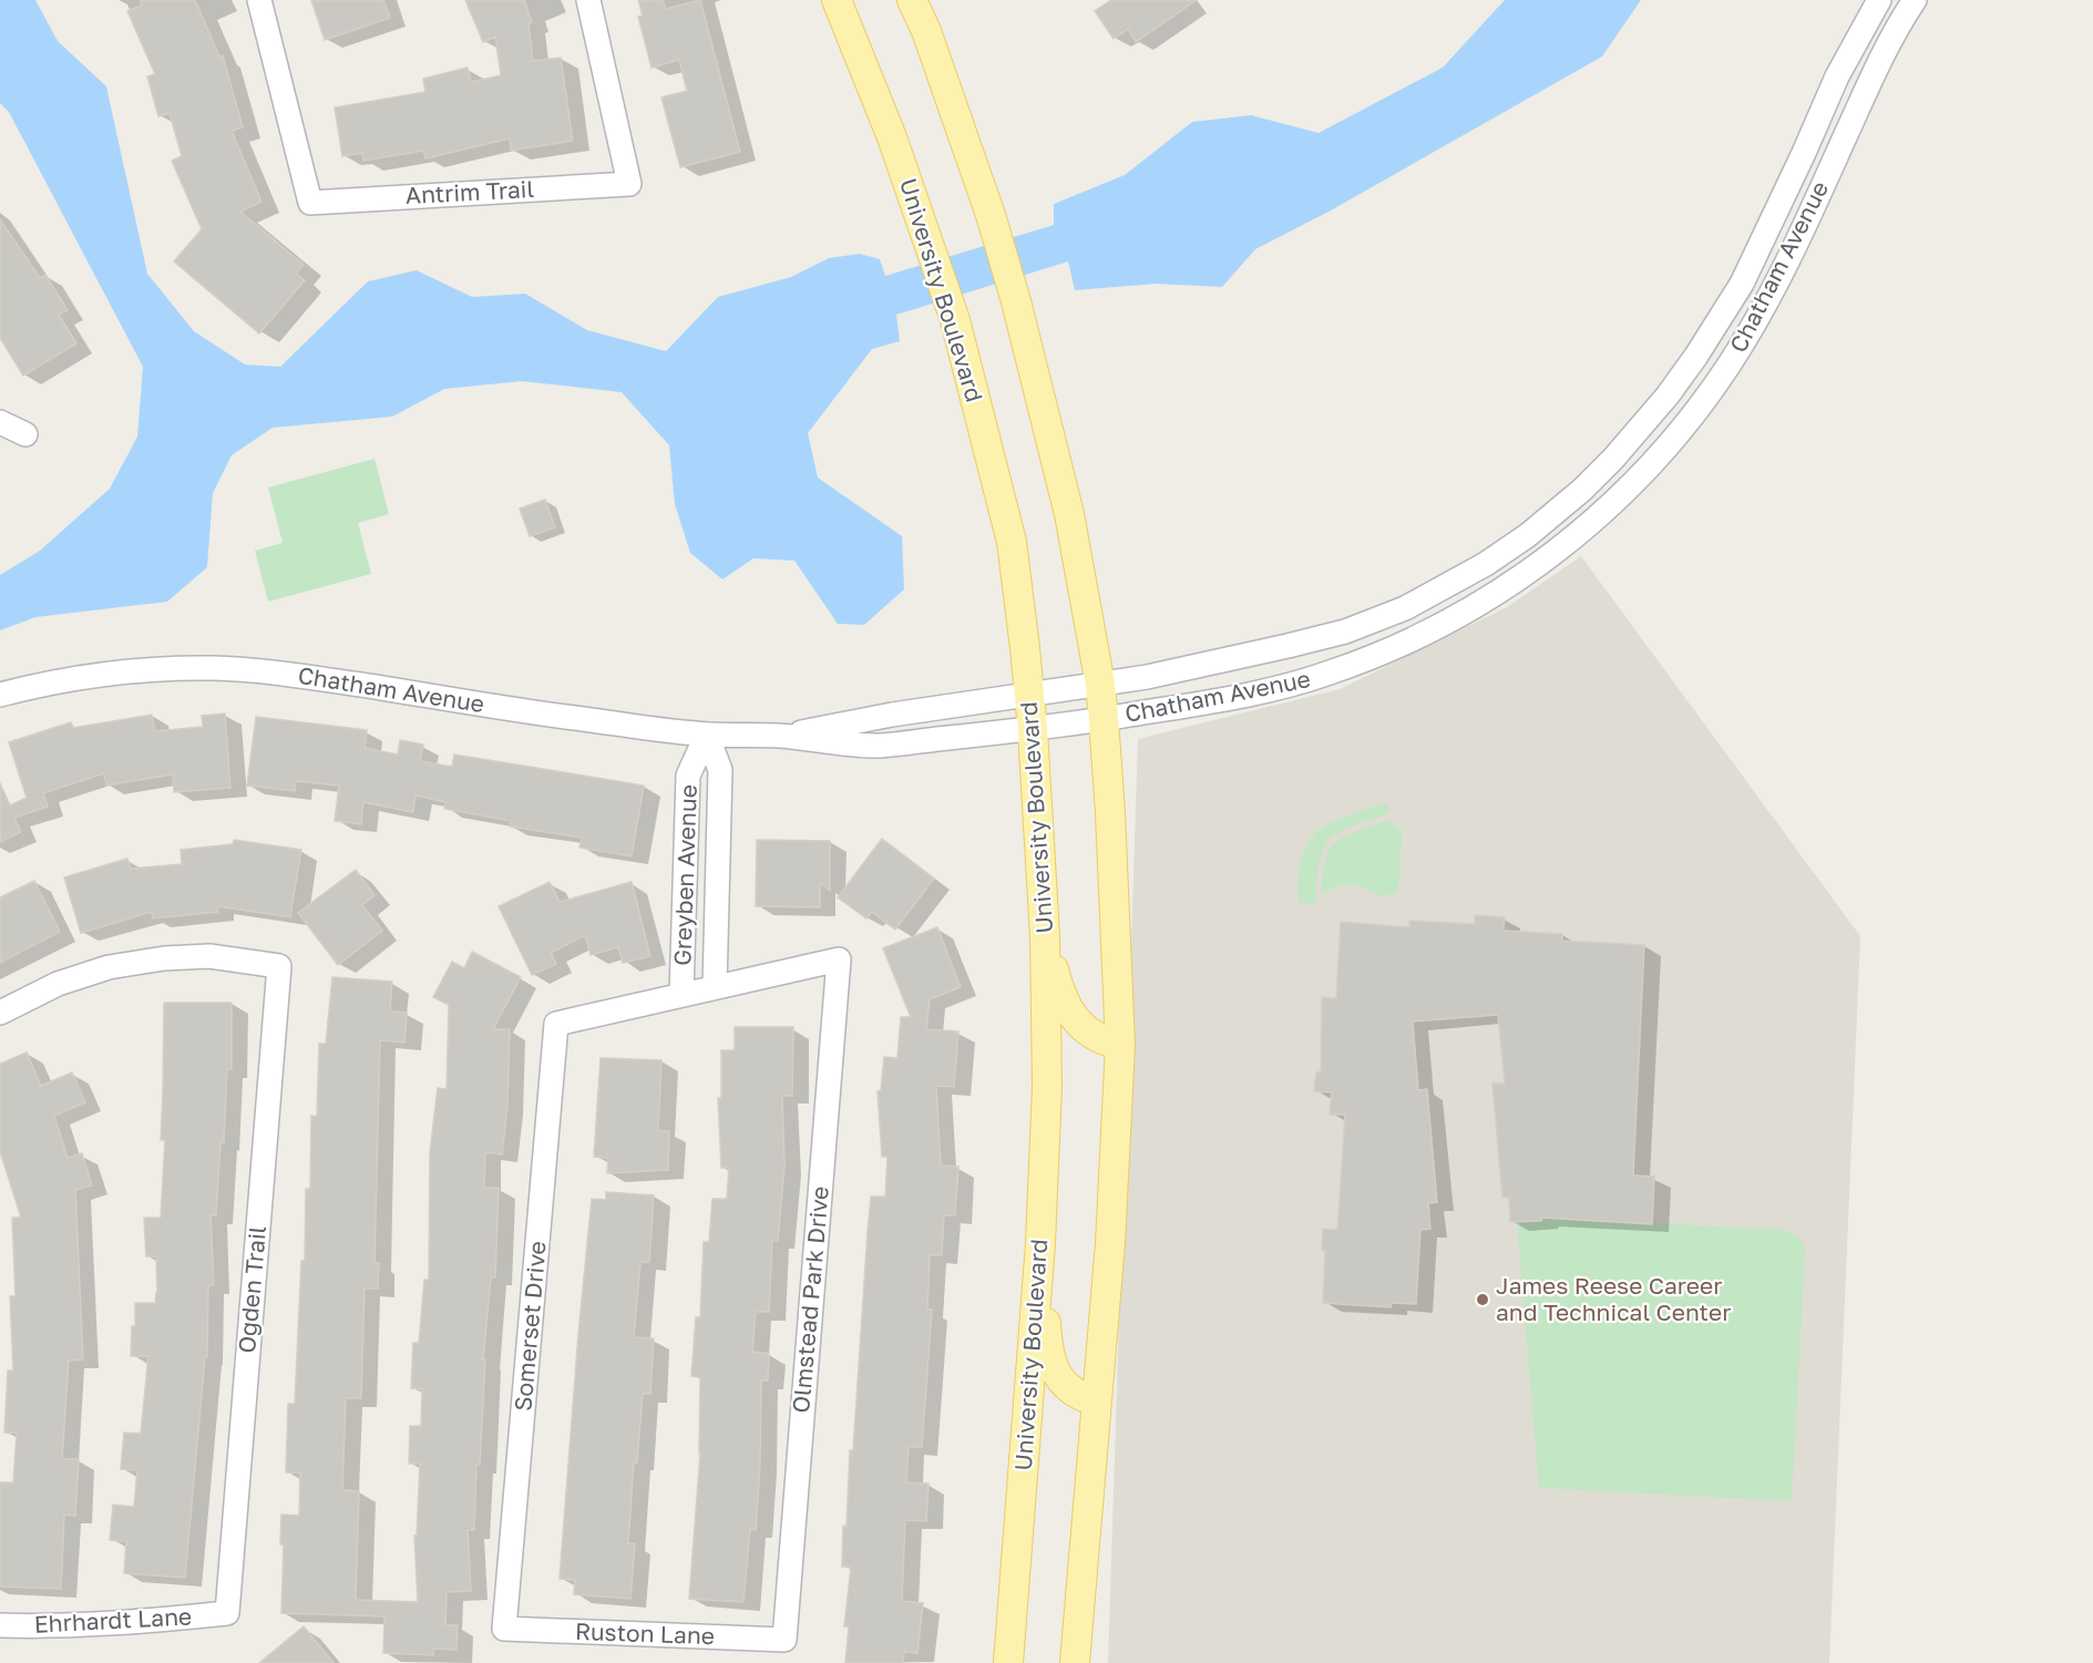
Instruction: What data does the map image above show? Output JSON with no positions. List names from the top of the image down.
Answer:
{
  "streets": {
    "main road": ["University Boulevard"],
    "street": [
      "Antrim Trail",
      "Chatham Avenue",
      "Greyben Avenue",
      "Ogden Trail",
      "Olmstead Park Drive",
      "Somerset Drive",
      "Ehrhardt Lane",
      "Ruston Lane"
    ]
  },
  "crossings": [
    ["Chatham Avenue", "University Boulevard"],
    ["Chatham Avenue", "Greyben Avenue"],
    ["Greyben Avenue", "Olmstead Park Drive"],
    ["Greyben Avenue", "Somerset Drive"],
    ["Ogden Trail", "Ehrhardt Lane"],
    ["Olmstead Park Drive", "Ruston Lane"],
    ["Somerset Drive", "Ruston Lane"]
  ],
  "places": ["James Reese Career and Technical Center"]
}
